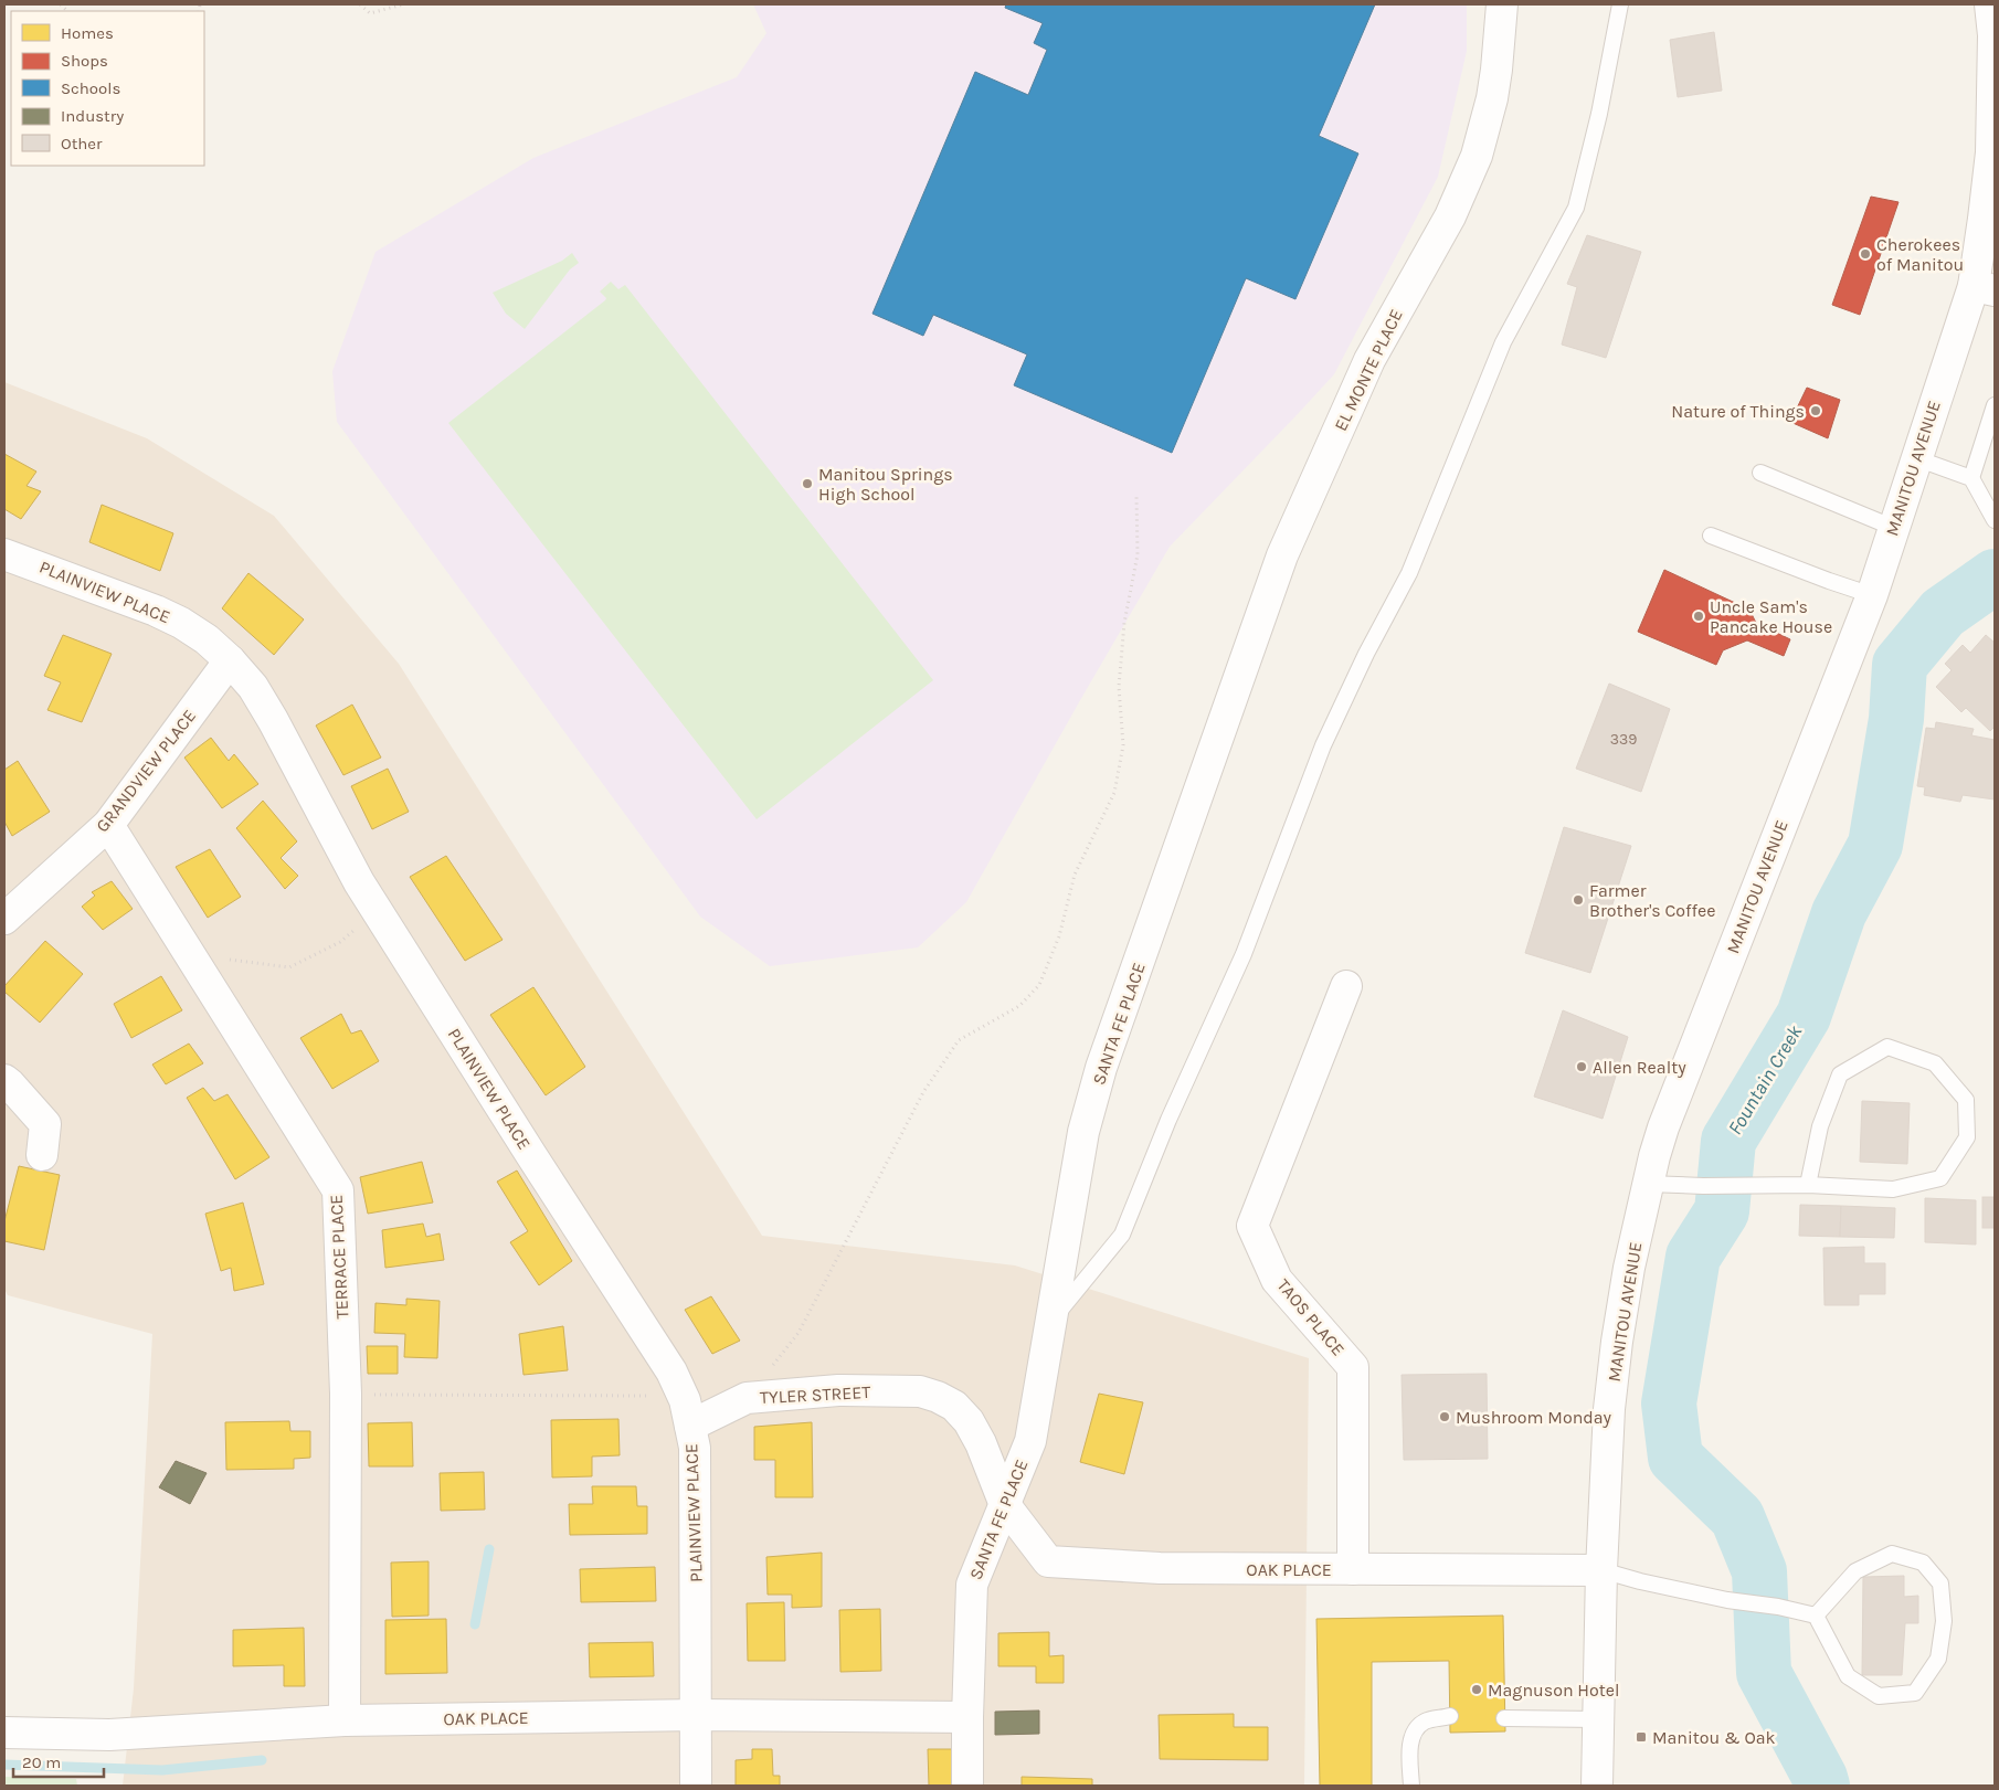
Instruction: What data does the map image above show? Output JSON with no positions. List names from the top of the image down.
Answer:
{
  "streets": {
    "street": [
      "EL MONTE PLACE",
      "MANITOU AVENUE",
      "PLAINVIEW PLACE",
      "GRANDVIEW PLACE",
      "SANTA FE PLACE",
      "TERRACE PLACE",
      "TAOS PLACE",
      "TYLER STREET",
      "OAK PLACE"
    ]
  },
  "crossings": [
    ["EL MONTE PLACE", "SANTA FE PLACE"],
    ["MANITOU AVENUE", "OAK PLACE"],
    ["PLAINVIEW PLACE", "GRANDVIEW PLACE"],
    ["PLAINVIEW PLACE", "TYLER STREET"],
    ["PLAINVIEW PLACE", "OAK PLACE"],
    ["GRANDVIEW PLACE", "TERRACE PLACE"],
    ["SANTA FE PLACE", "TYLER STREET"],
    ["SANTA FE PLACE", "OAK PLACE"],
    ["TERRACE PLACE", "OAK PLACE"],
    ["TAOS PLACE", "OAK PLACE"],
    ["TYLER STREET", "OAK PLACE"]
  ],
  "water": ["Fountain Creek"],
  "places": {
    "other": [
      "Cherokees of Manitou",
      "Nature of Things",
      "Manitou Springs High School",
      "Uncle Sam's Pancake House",
      "Farmer Brother's Coffee",
      "Allen Realty",
      "Mushroom Monday",
      "Magnuson Hotel"
    ],
    "transit": ["Manitou & Oak"]
  },
  "house_numbers": ["339"],
  "legend": [
    "Homes",
    "Shops",
    "Schools",
    "Industry",
    "Other"
  ],
  "scale_bar": "20 m"
}
